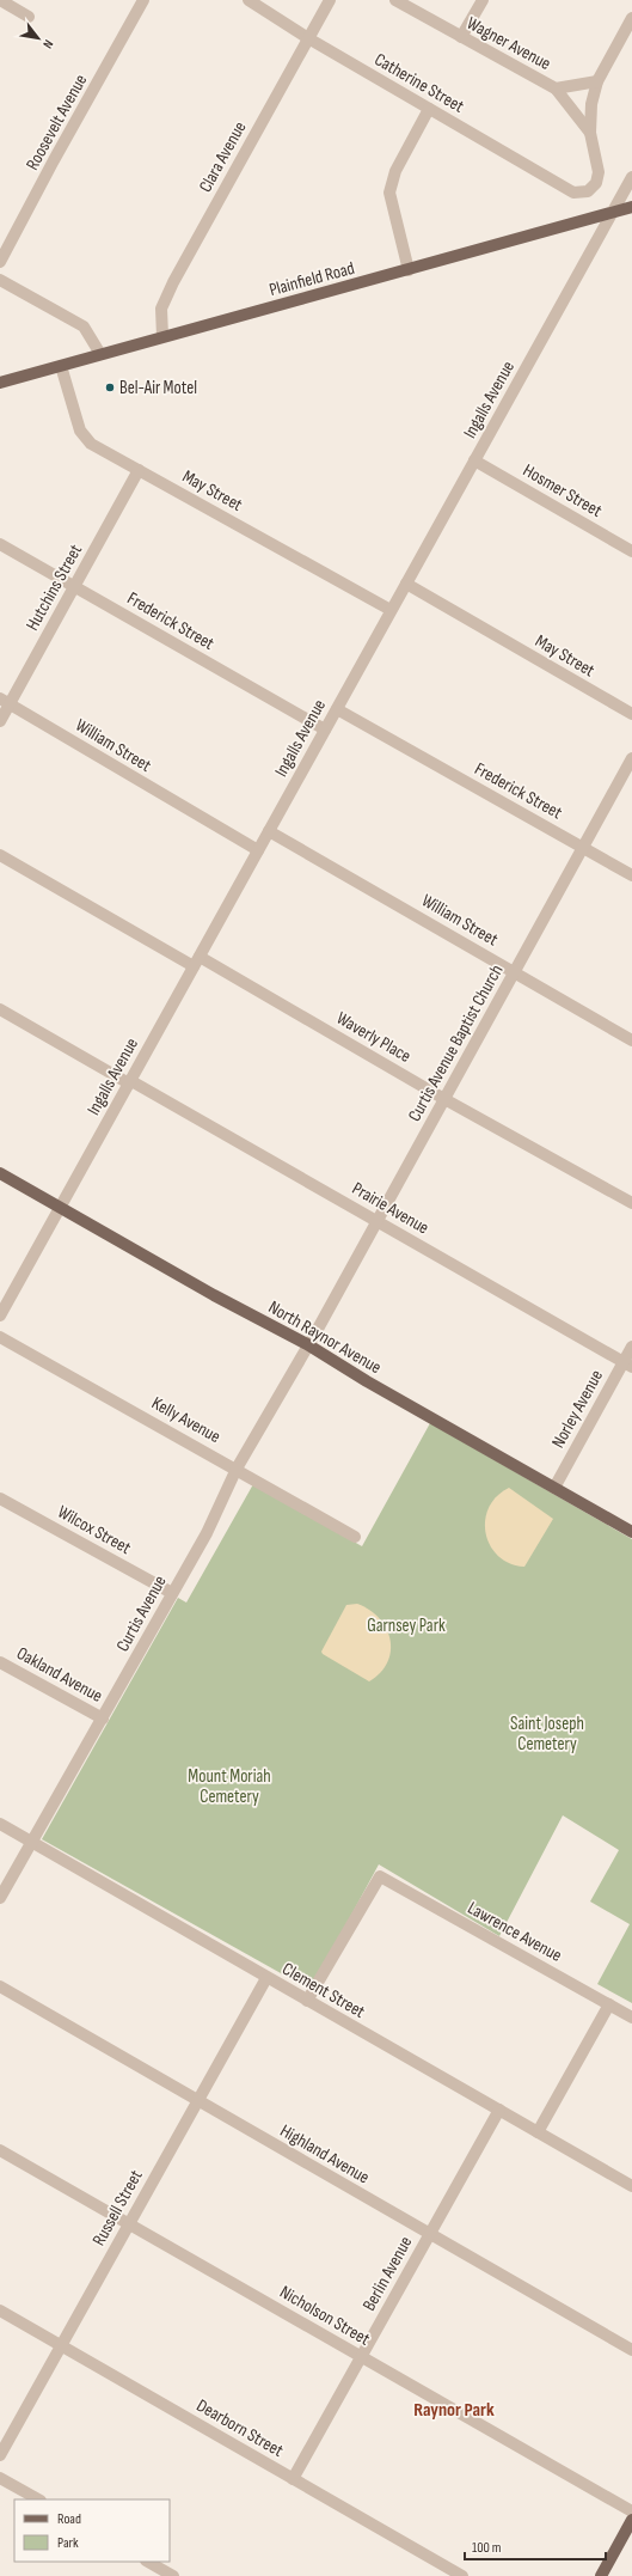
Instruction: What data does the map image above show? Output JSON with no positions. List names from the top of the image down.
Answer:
{
  "streets": {
    "main road": ["Plainfield Road", "North Raynor Avenue"],
    "street": [
      "Wagner Avenue",
      "Catherine Street",
      "Roosevelt Avenue",
      "Clara Avenue",
      "Ingalls Avenue",
      "May Street",
      "Hosmer Street",
      "Hutchins Street",
      "Frederick Street",
      "William Street",
      "Waverly Place",
      "Curtis Avenue Baptist Church",
      "Prairie Avenue",
      "Norley Avenue",
      "Kelly Avenue",
      "Wilcox Street",
      "Curtis Avenue",
      "Oakland Avenue",
      "Lawrence Avenue",
      "Clement Street",
      "Highland Avenue",
      "Russell Street",
      "Berlin Avenue",
      "Nicholson Street",
      "Dearborn Street"
    ]
  },
  "crossings": [
    ["Wagner Avenue", "Catherine Street"],
    ["Catherine Street", "Clara Avenue"],
    ["Clara Avenue", "Plainfield Road"],
    ["Plainfield Road", "Ingalls Avenue"],
    ["Plainfield Road", "May Street"],
    ["Ingalls Avenue", "May Street"],
    ["Ingalls Avenue", "Hosmer Street"],
    ["Ingalls Avenue", "Frederick Street"],
    ["Ingalls Avenue", "William Street"],
    ["Ingalls Avenue", "Waverly Place"],
    ["Ingalls Avenue", "Prairie Avenue"],
    ["Ingalls Avenue", "North Raynor Avenue"],
    ["May Street", "Hutchins Street"],
    ["Hutchins Street", "Frederick Street"],
    ["Hutchins Street", "William Street"],
    ["Frederick Street", "Curtis Avenue Baptist Church"],
    ["William Street", "Curtis Avenue Baptist Church"],
    ["Waverly Place", "Curtis Avenue Baptist Church"],
    ["Curtis Avenue Baptist Church", "Prairie Avenue"],
    ["Curtis Avenue Baptist Church", "North Raynor Avenue"],
    ["Curtis Avenue Baptist Church", "Curtis Avenue"],
    ["Prairie Avenue", "Norley Avenue"],
    ["North Raynor Avenue", "Norley Avenue"],
    ["North Raynor Avenue", "Curtis Avenue"],
    ["Kelly Avenue", "Curtis Avenue"],
    ["Wilcox Street", "Curtis Avenue"],
    ["Curtis Avenue", "Oakland Avenue"],
    ["Curtis Avenue", "Clement Street"],
    ["Lawrence Avenue", "Clement Street"],
    ["Clement Street", "Russell Street"],
    ["Clement Street", "Berlin Avenue"],
    ["Highland Avenue", "Russell Street"],
    ["Highland Avenue", "Berlin Avenue"],
    ["Russell Street", "Nicholson Street"],
    ["Russell Street", "Dearborn Street"],
    ["Berlin Avenue", "Nicholson Street"],
    ["Berlin Avenue", "Dearborn Street"]
  ],
  "districts": ["Raynor Park"],
  "parks": ["Garnsey Park", "Saint Joseph Cemetery", "Mount Moriah Cemetery"],
  "places": ["Bel-Air Motel"],
  "legend": ["Road", "Park"],
  "scale_bar": "100 m",
  "north": "bottom right"
}
